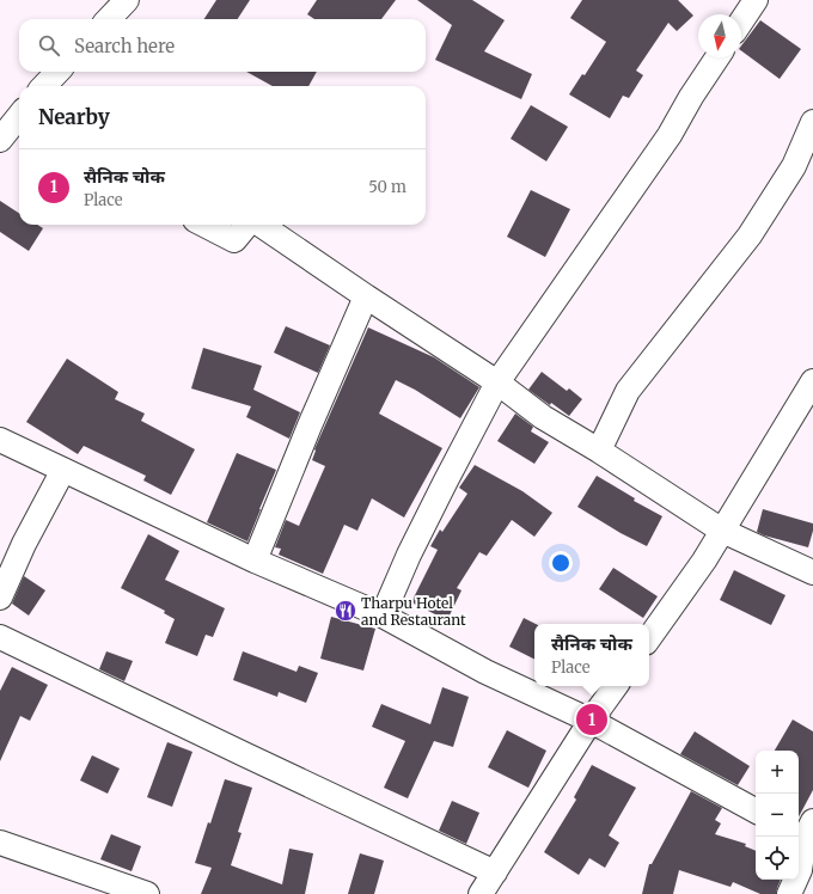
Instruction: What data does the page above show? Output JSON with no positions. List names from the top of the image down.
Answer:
{
  "places": {
    "restaurant": ["Tharpu Hotel and Restaurant"]
  },
  "north": "bottom",
  "page": {
    "search": "Search here",
    "heading": "Nearby",
    "list": [
      {
        "mark": "1",
        "name": "सैनिक चोक",
        "note": "Place",
        "value": "50 m"
      }
    ],
    "popup": ["सैनिक चोक", "Place"],
    "pins": "1",
    "map_buttons": ["+", "−"]
  }
}
